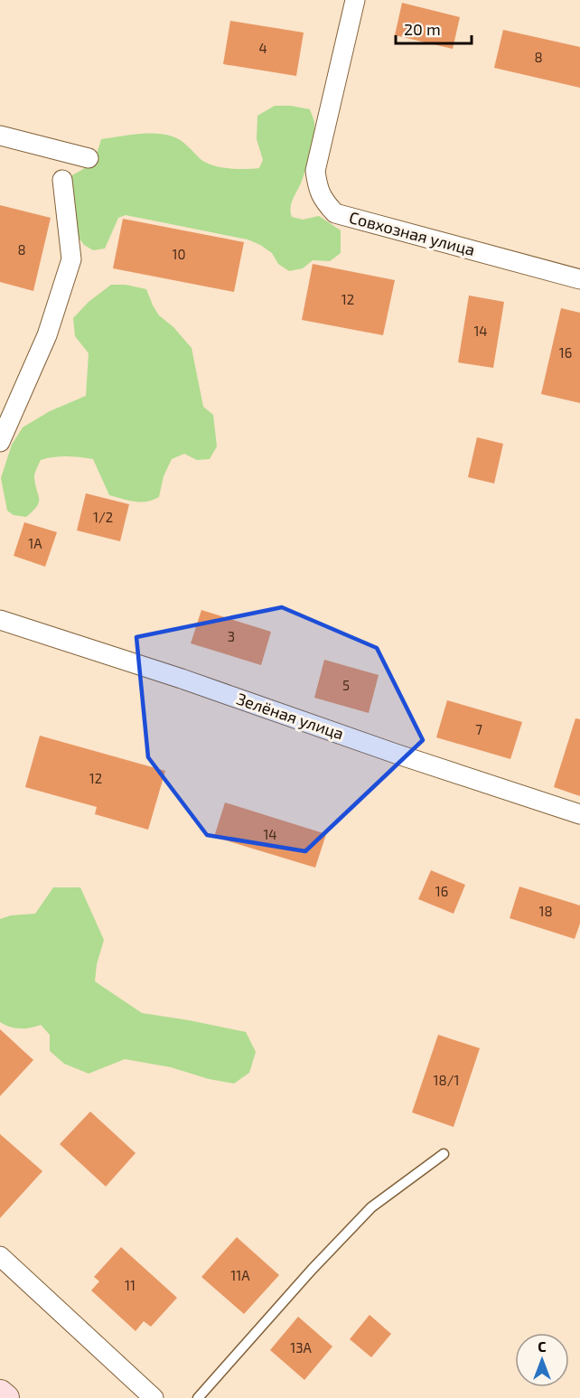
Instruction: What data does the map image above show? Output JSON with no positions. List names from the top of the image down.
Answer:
{
  "streets": {
    "street": ["Совхозная улица", "Зелёная улица"]
  },
  "house_numbers": [
    "4",
    "8",
    "8",
    "10",
    "12",
    "14",
    "16",
    "1/2",
    "1А",
    "3",
    "5",
    "7",
    "12",
    "14",
    "16",
    "18",
    "18/1",
    "11А",
    "11",
    "13А"
  ],
  "scale_bar": "20 m",
  "north": "top"
}
